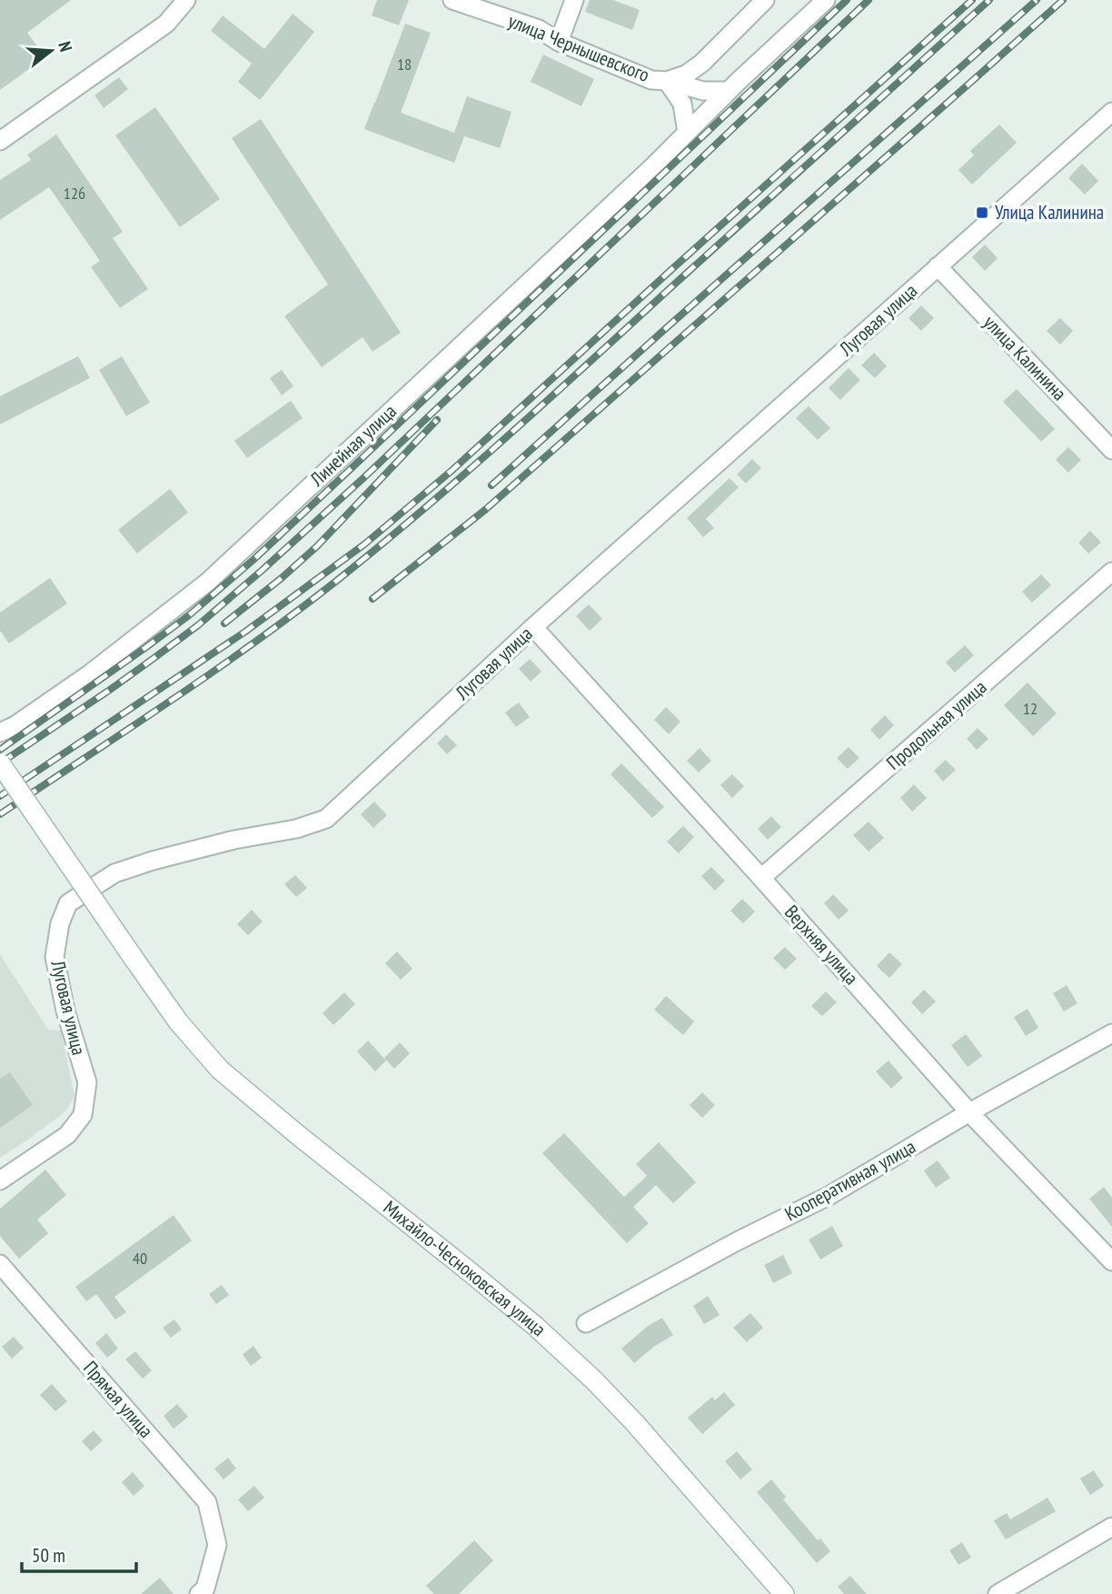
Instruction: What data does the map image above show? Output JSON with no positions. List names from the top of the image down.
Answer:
{
  "streets": {
    "street": [
      "улица Чернышевского",
      "Луговая улица",
      "улица Калинина",
      "Линейная улица",
      "Продольная улица",
      "Верхняя улица",
      "Кооперативная улица",
      "Михайло-Чесноковская улица",
      "Прямая улица"
    ]
  },
  "crossings": [
    ["Луговая улица", "улица Калинина"],
    ["Луговая улица", "Верхняя улица"],
    ["Продольная улица", "Верхняя улица"],
    ["Верхняя улица", "Кооперативная улица"]
  ],
  "places": {
    "transit": ["Улица Калинина"]
  },
  "house_numbers": [
    "18",
    "126",
    "12",
    "40"
  ],
  "scale_bar": "50 m",
  "north": "right"
}
